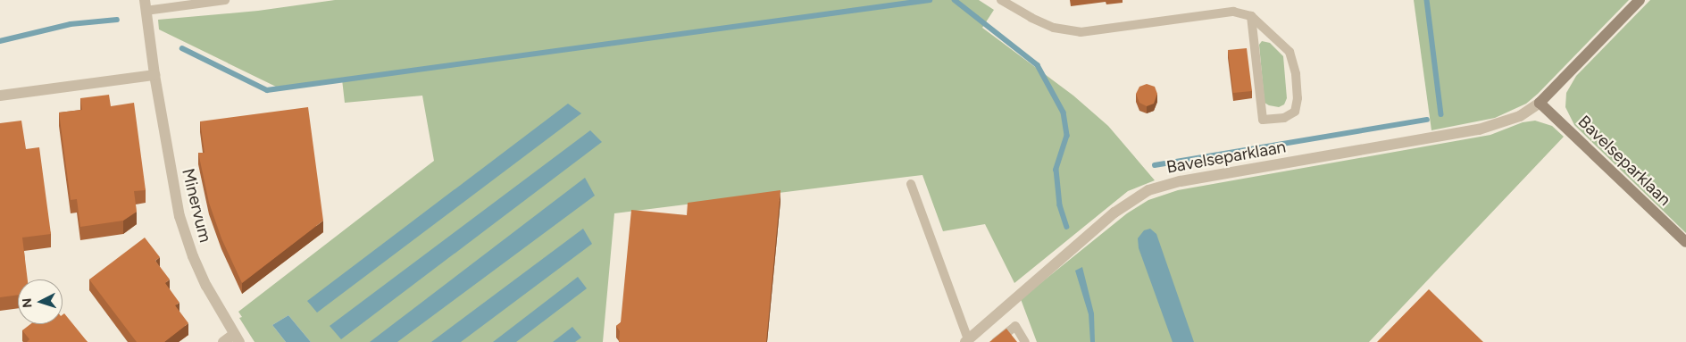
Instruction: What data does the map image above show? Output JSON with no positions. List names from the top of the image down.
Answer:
{
  "streets": {
    "street": ["Bavelseparklaan", "Minervum"]
  },
  "north": "left"
}
